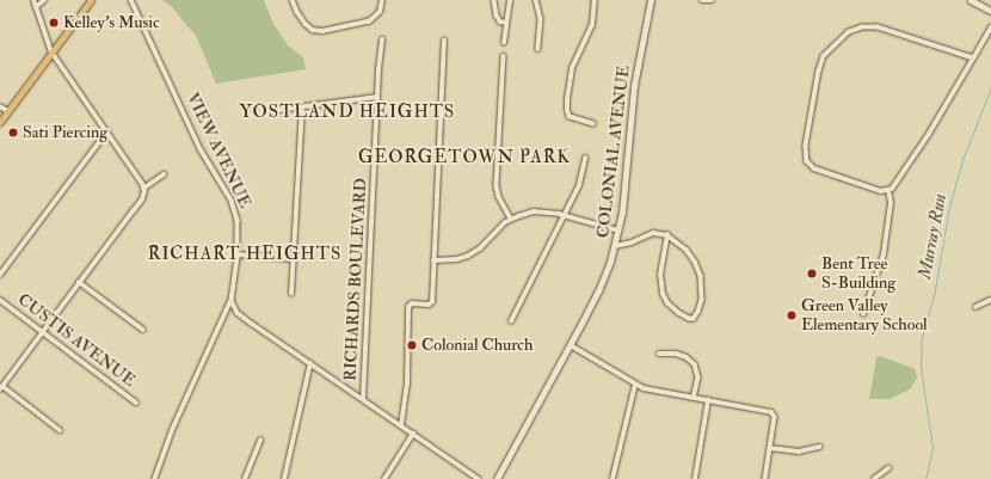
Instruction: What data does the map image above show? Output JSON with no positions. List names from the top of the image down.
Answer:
{
  "streets": {
    "main road": ["COLONIAL AVENUE"],
    "street": ["VIEW AVENUE", "RICHARDS BOULEVARD", "CUSTIS AVENUE"]
  },
  "districts": ["YOSTLAND HEIGHTS", "GEORGETOWN PARK", "RICHART HEIGHTS"],
  "water": ["Murray Run"],
  "places": [
    "Kelley's Music",
    "Sati Piercing",
    "Bent Tree S-Building",
    "Green Valley Elementary School",
    "Colonial Church"
  ]
}
